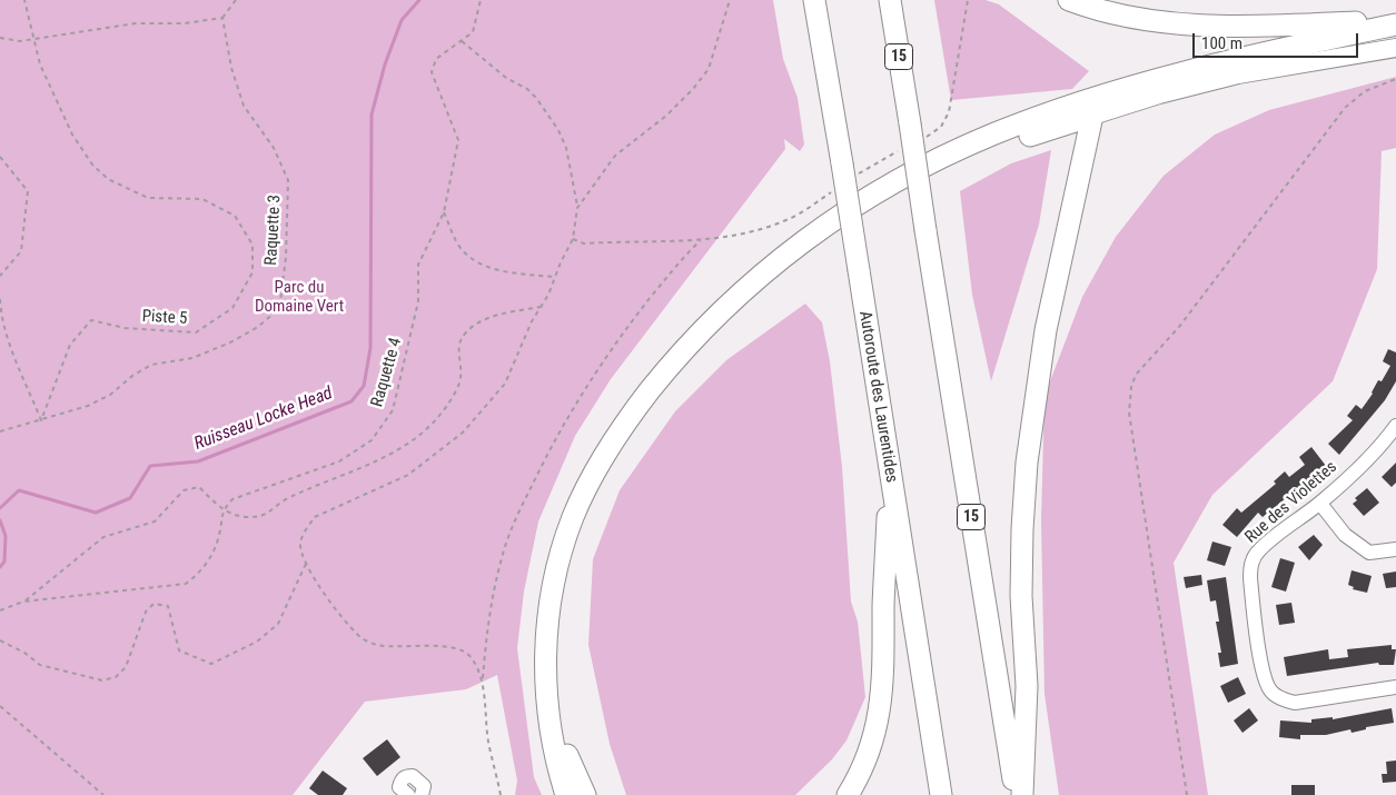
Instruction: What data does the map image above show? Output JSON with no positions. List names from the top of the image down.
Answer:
{
  "streets": {
    "highway": ["15", "Autoroute des Laurentides"],
    "street": ["Rue des Violettes"],
    "path": ["Raquette 3", "Piste 5", "Raquette 4"]
  },
  "crossings": [
    ["Raquette 3", "Piste 5"]
  ],
  "water": ["Ruisseau Locke Head"],
  "parks": ["Parc du Domaine Vert"],
  "scale_bar": "100 m"
}
